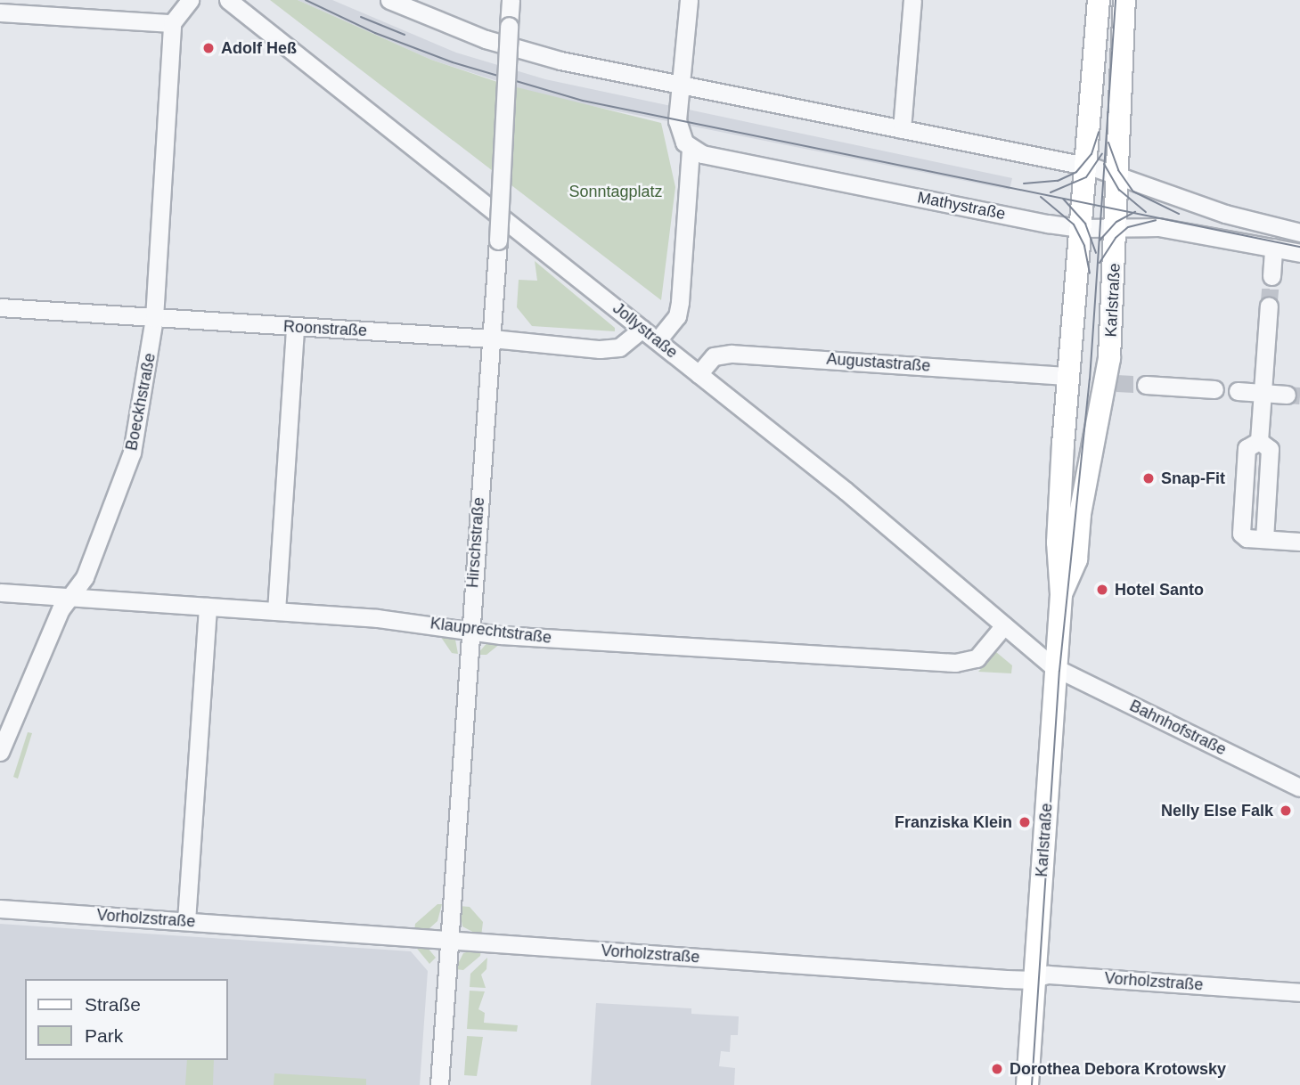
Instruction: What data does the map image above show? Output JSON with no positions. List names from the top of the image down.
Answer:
{
  "streets": {
    "main road": ["Karlstraße"],
    "street": [
      "Mathystraße",
      "Roonstraße",
      "Jollystraße",
      "Augustastraße",
      "Boeckhstraße",
      "Hirschstraße",
      "Klauprechtstraße",
      "Bahnhofstraße",
      "Vorholzstraße"
    ]
  },
  "crossings": [
    ["Mathystraße", "Karlstraße"],
    ["Karlstraße", "Jollystraße"],
    ["Karlstraße", "Augustastraße"],
    ["Karlstraße", "Bahnhofstraße"],
    ["Karlstraße", "Vorholzstraße"],
    ["Roonstraße", "Jollystraße"],
    ["Roonstraße", "Boeckhstraße"],
    ["Roonstraße", "Hirschstraße"],
    ["Jollystraße", "Augustastraße"],
    ["Jollystraße", "Klauprechtstraße"],
    ["Jollystraße", "Bahnhofstraße"],
    ["Boeckhstraße", "Klauprechtstraße"],
    ["Hirschstraße", "Klauprechtstraße"],
    ["Hirschstraße", "Vorholzstraße"]
  ],
  "parks": ["Sonntagplatz"],
  "places": [
    "Adolf Heß",
    "Snap-Fit",
    "Hotel Santo",
    "Nelly Else Falk",
    "Franziska Klein",
    "Dorothea Debora Krotowsky"
  ],
  "legend": ["Straße", "Park"]
}
